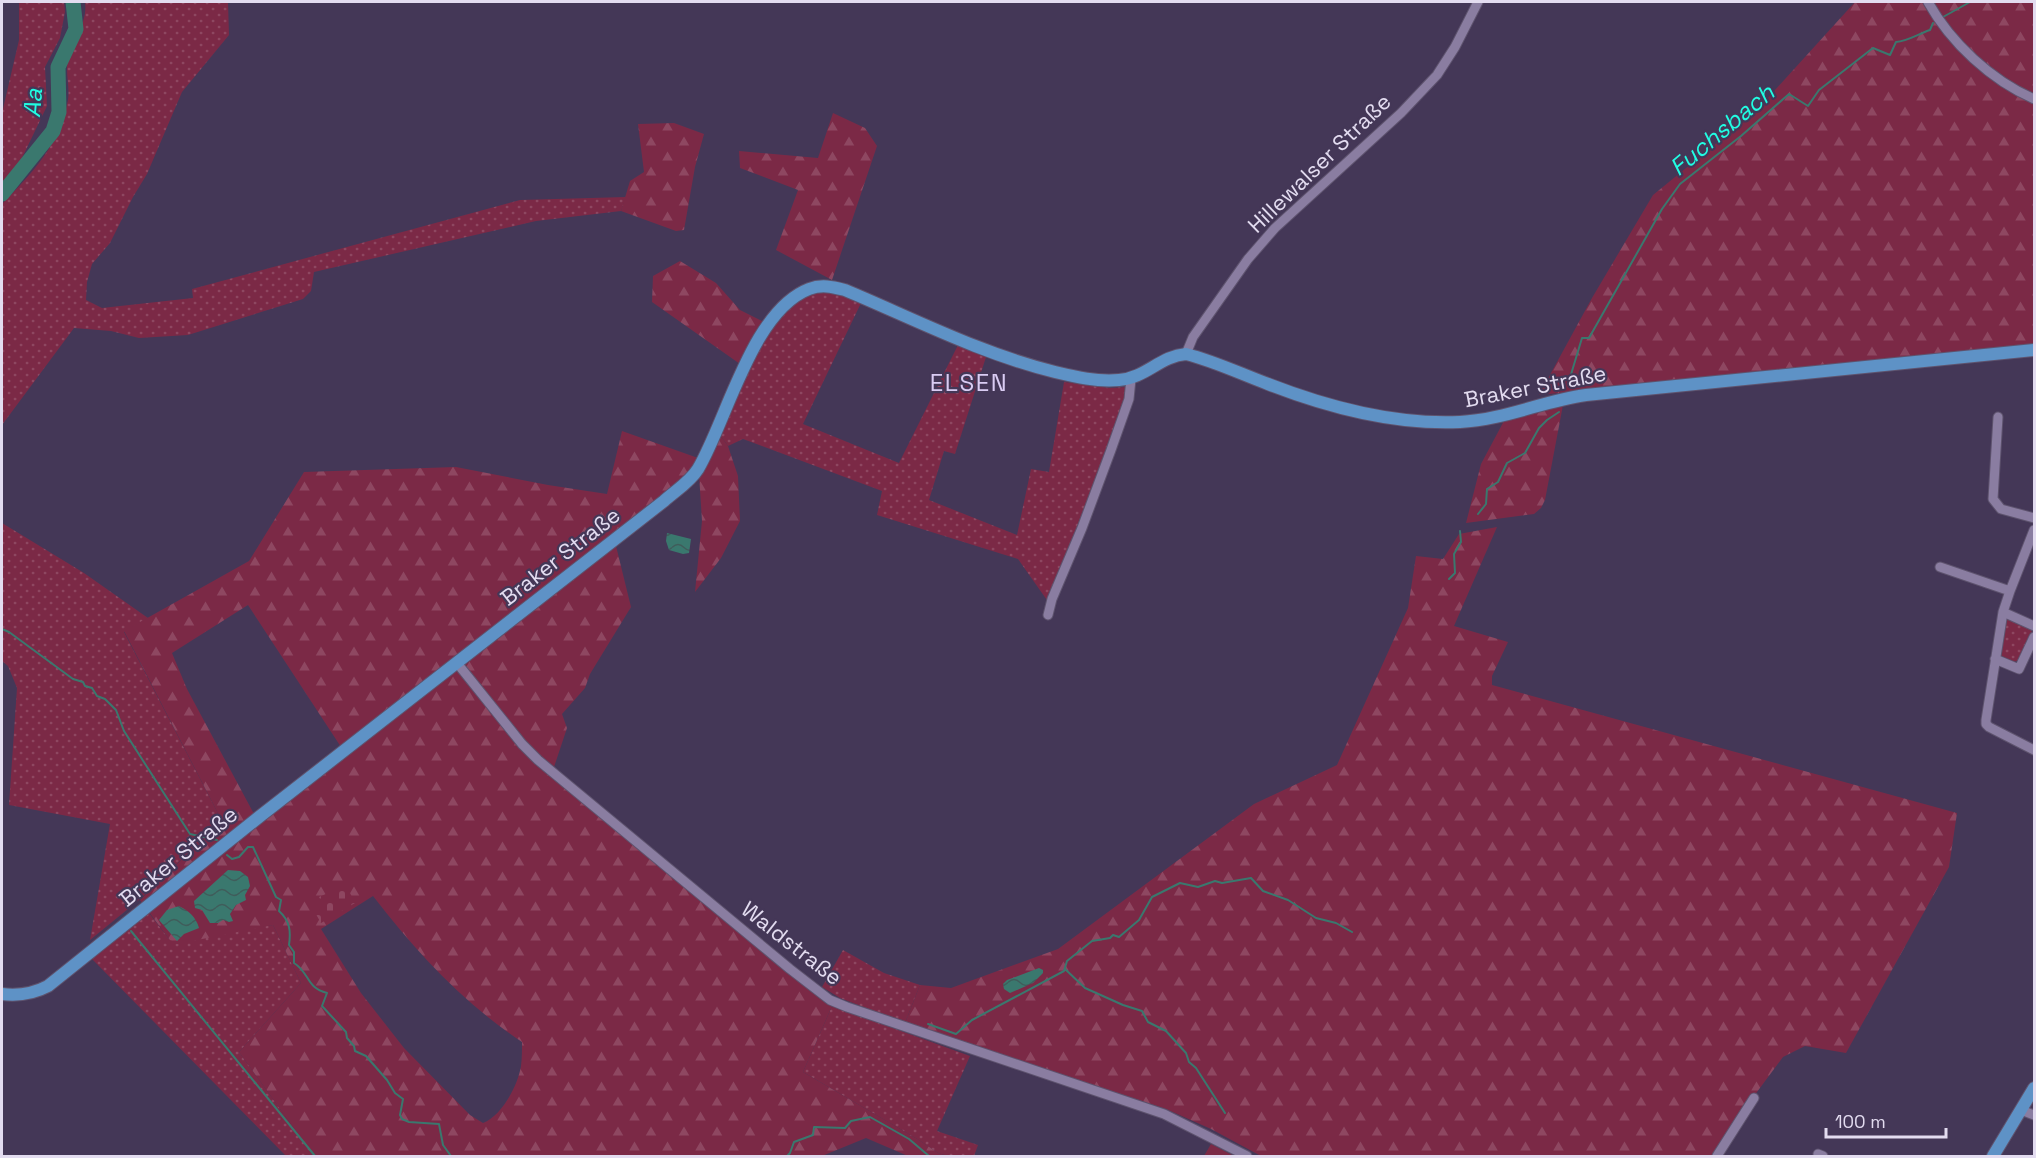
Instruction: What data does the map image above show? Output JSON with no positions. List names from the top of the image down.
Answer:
{
  "streets": {
    "main road": ["Braker Straße"],
    "street": ["Hillewalser Straße", "Waldstraße"]
  },
  "crossings": [
    ["Hillewalser Straße", "Braker Straße"],
    ["Braker Straße", "Waldstraße"]
  ],
  "districts": ["ELSEN"],
  "water": ["Aa", "Fuchsbach"],
  "scale_bar": "100 m"
}
